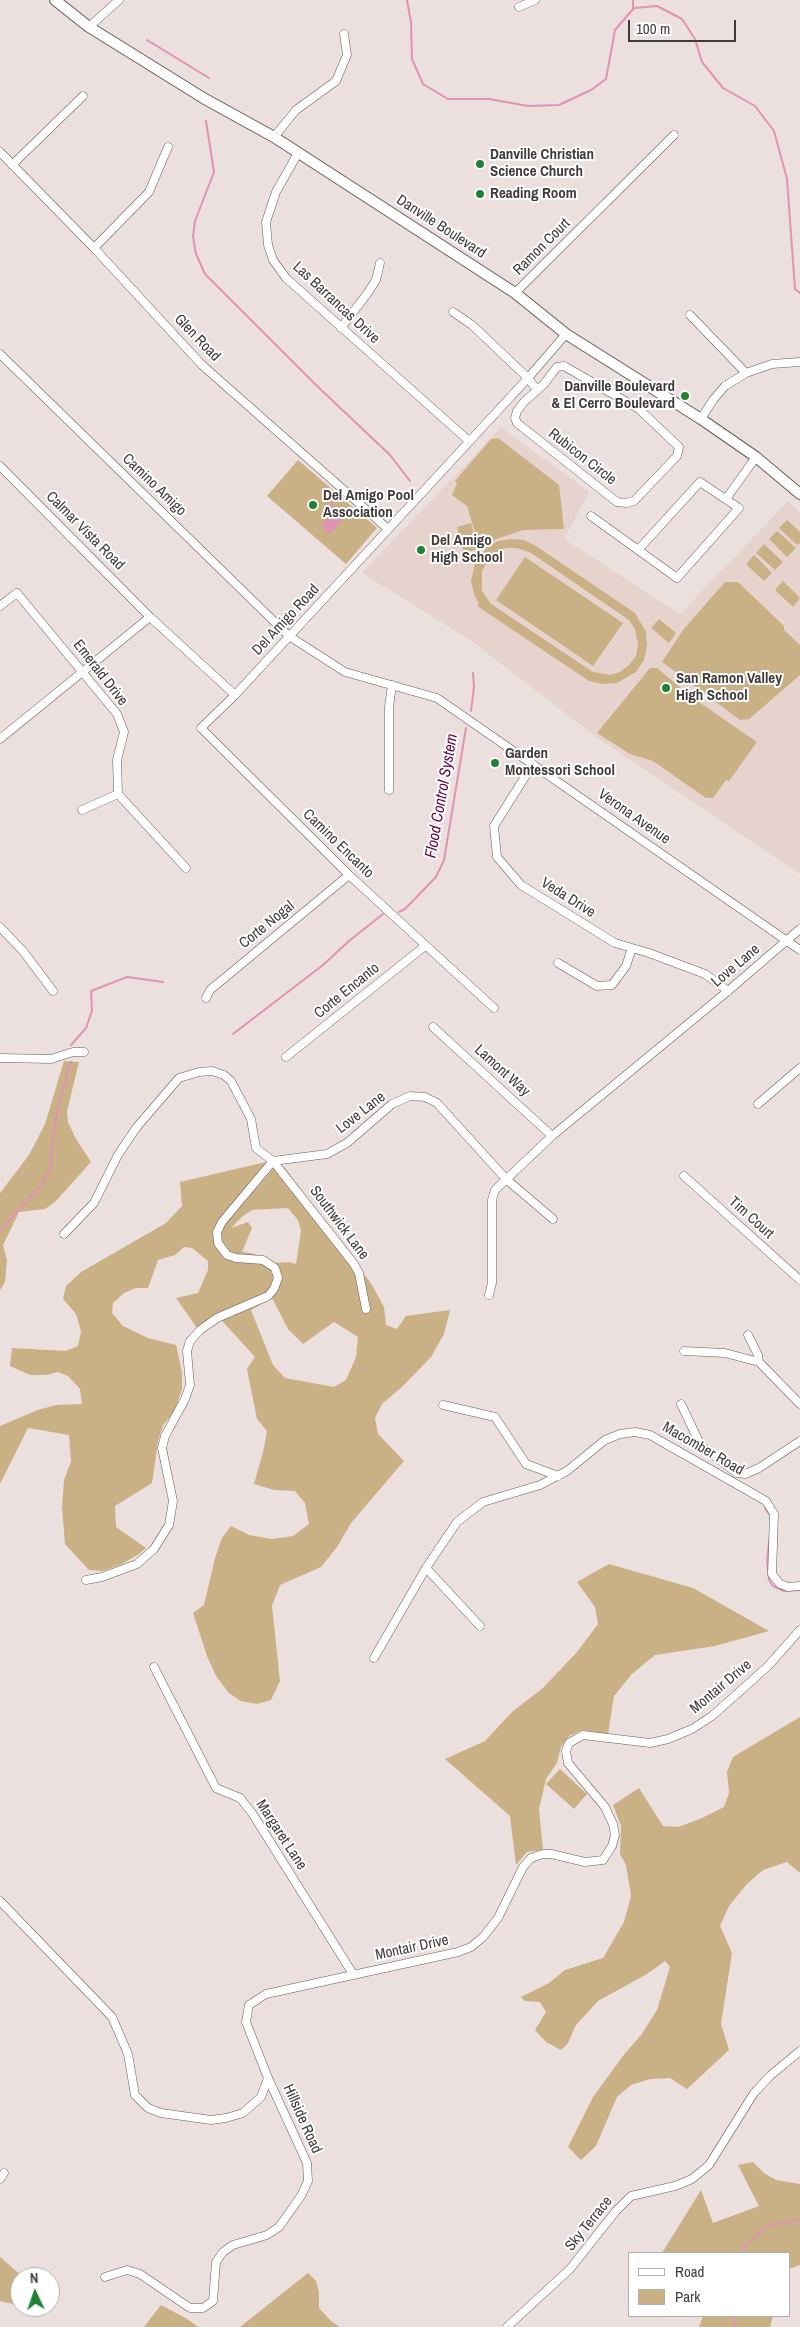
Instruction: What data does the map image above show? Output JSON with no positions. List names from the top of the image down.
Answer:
{
  "streets": {
    "main road": ["Danville Boulevard"],
    "street": [
      "Ramon Court",
      "Las Barrancas Drive",
      "Glen Road",
      "Rubicon Circle",
      "Camino Amigo",
      "Calmar Vista Road",
      "Del Amigo Road",
      "Emerald Drive",
      "Verona Avenue",
      "Camino Encanto",
      "Veda Drive",
      "Corte Nogal",
      "Love Lane",
      "Corte Encanto",
      "Lamont Way",
      "Tim Court",
      "Southwick Lane",
      "Macomber Road",
      "Montair Drive",
      "Margaret Lane",
      "Hillside Road",
      "Sky Terrace"
    ]
  },
  "crossings": [
    ["Danville Boulevard", "Ramon Court"],
    ["Danville Boulevard", "Las Barrancas Drive"],
    ["Danville Boulevard", "Del Amigo Road"],
    ["Las Barrancas Drive", "Del Amigo Road"],
    ["Glen Road", "Del Amigo Road"],
    ["Camino Amigo", "Del Amigo Road"],
    ["Camino Amigo", "Verona Avenue"],
    ["Del Amigo Road", "Verona Avenue"],
    ["Del Amigo Road", "Camino Encanto"],
    ["Verona Avenue", "Veda Drive"],
    ["Verona Avenue", "Love Lane"],
    ["Camino Encanto", "Corte Nogal"],
    ["Camino Encanto", "Corte Encanto"],
    ["Veda Drive", "Love Lane"],
    ["Love Lane", "Lamont Way"],
    ["Love Lane", "Southwick Lane"],
    ["Montair Drive", "Margaret Lane"],
    ["Montair Drive", "Hillside Road"]
  ],
  "water": ["Flood Control System"],
  "places": [
    "Danville Christian Science Church",
    "Reading Room",
    "Danville Boulevard & El Cerro Boulevard",
    "Del Amigo Pool Association",
    "Del Amigo High School",
    "San Ramon Valley High School",
    "Garden Montessori School"
  ],
  "legend": ["Road", "Park"],
  "scale_bar": "100 m",
  "north": "top"
}
